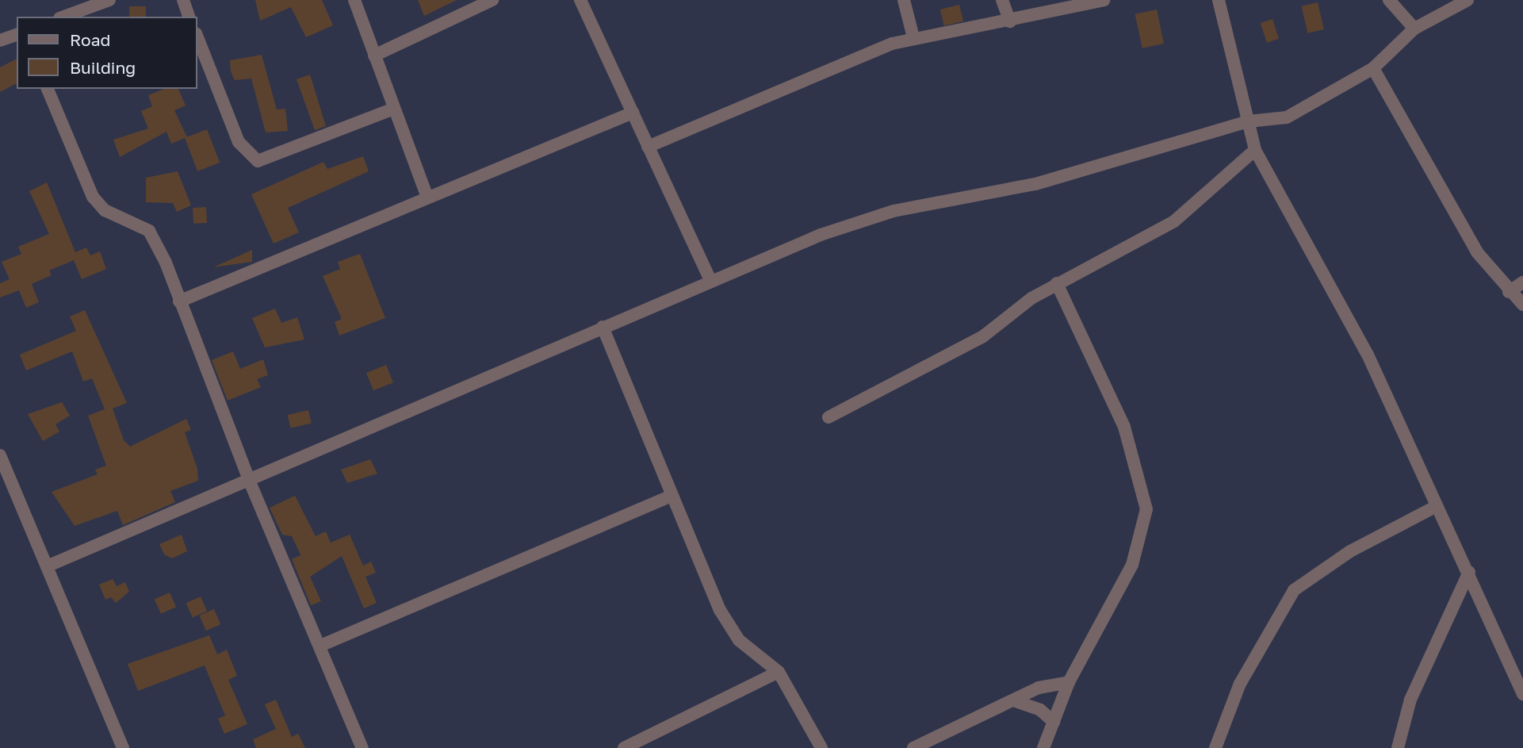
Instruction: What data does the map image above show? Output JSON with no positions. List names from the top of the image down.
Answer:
{
  "legend": ["Road", "Building"]
}
